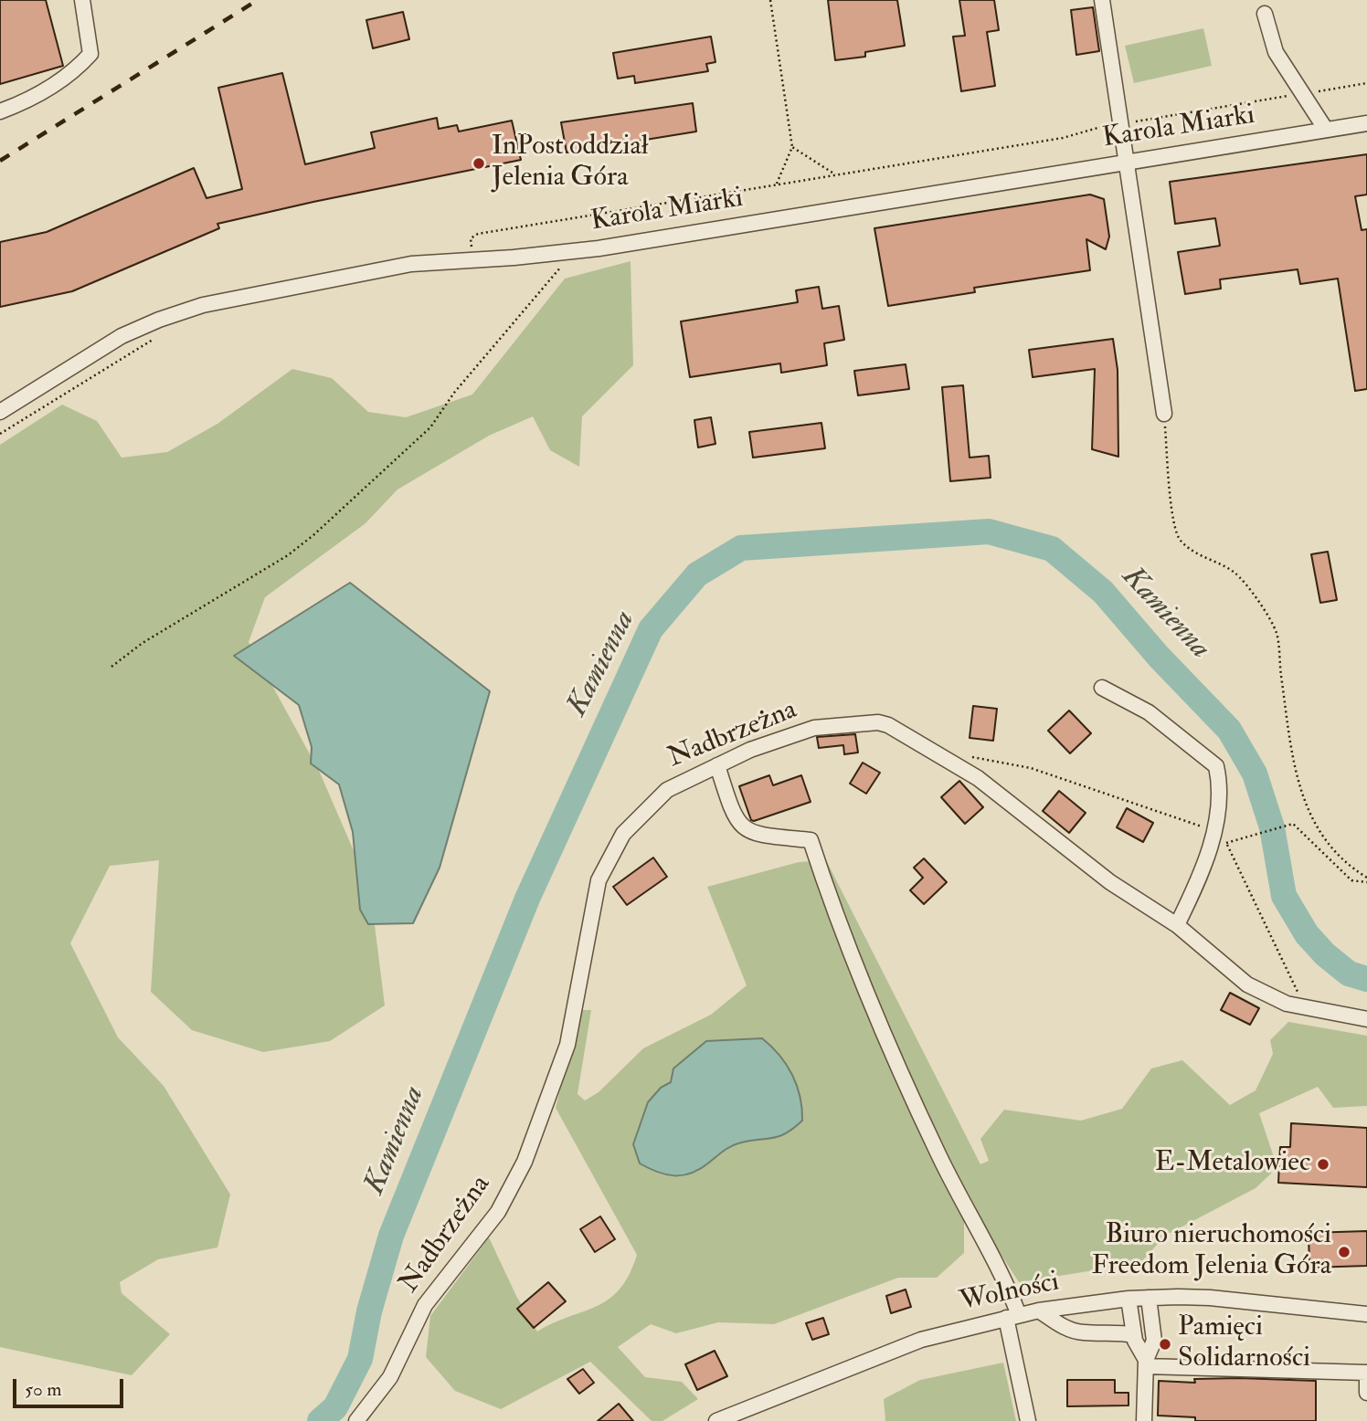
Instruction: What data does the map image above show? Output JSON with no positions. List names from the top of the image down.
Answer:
{
  "streets": {
    "street": ["Karola Miarki", "Nadbrzeżna", "Wolności"]
  },
  "water": ["Kamienna"],
  "places": [
    "InPost oddział Jelenia Góra",
    "E-Metalowiec",
    "Biuro nieruchomości Freedom Jelenia Góra",
    "Pamięci Solidarności"
  ],
  "scale_bar": "50 m"
}
